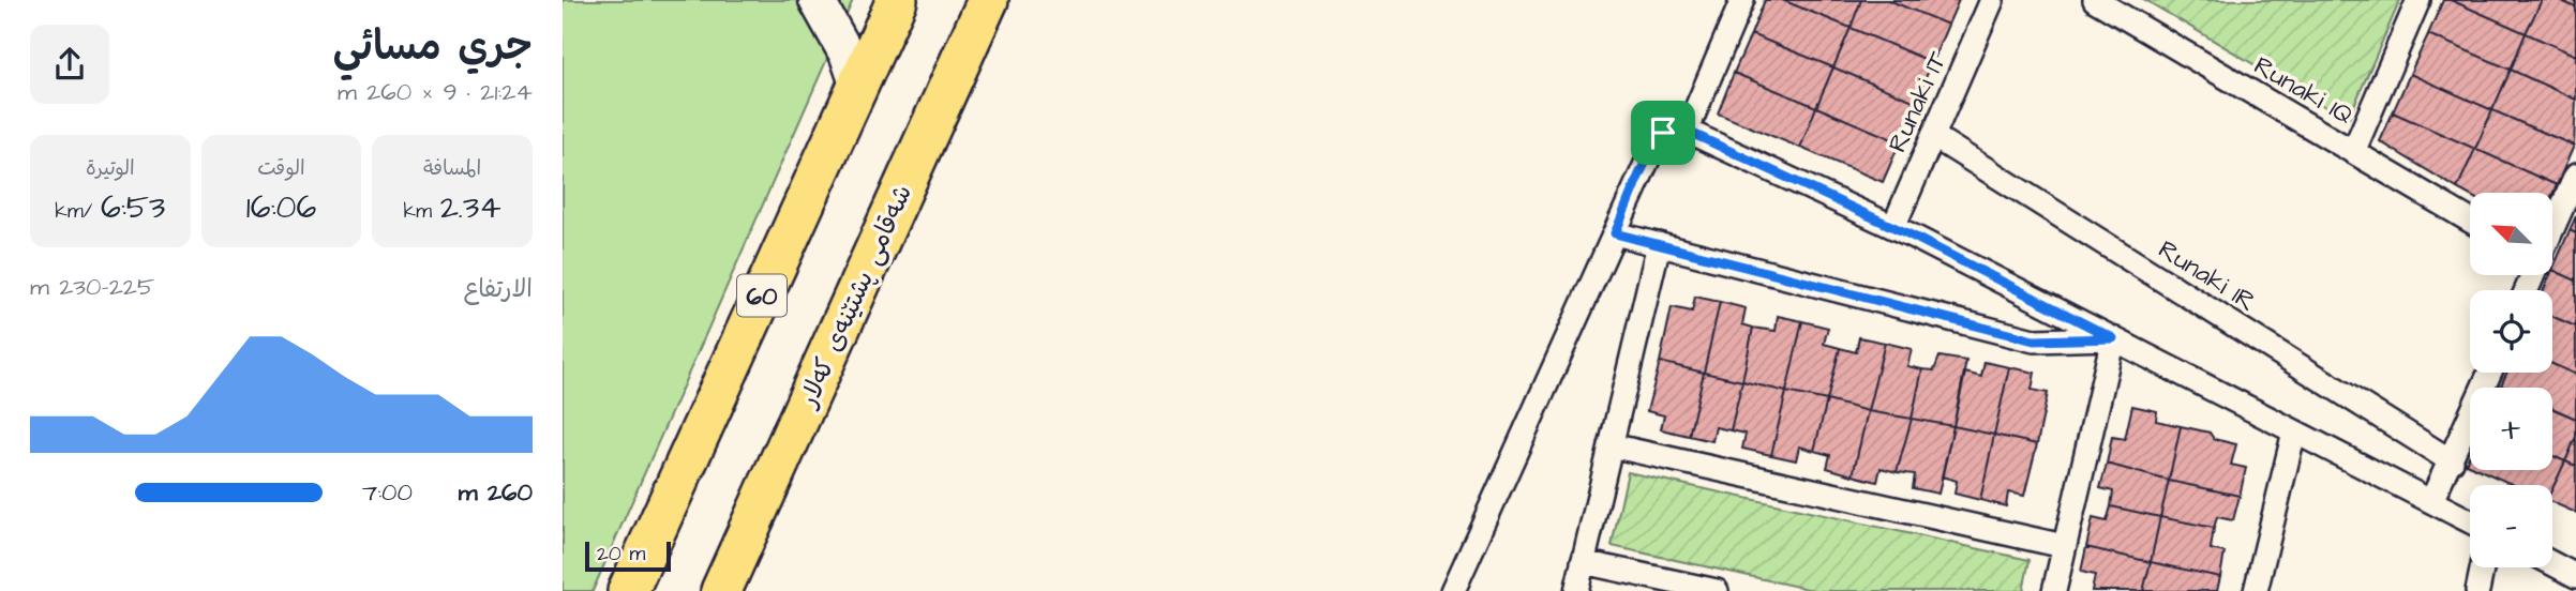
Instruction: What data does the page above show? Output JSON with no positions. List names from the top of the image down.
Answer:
{
  "streets": {
    "highway": ["60", "شەقامی پشتێنەی کەلار"],
    "street": ["Runaki 1Q", "Runaki 1T", "Runaki 1R"]
  },
  "crossings": [
    ["Runaki 1T", "Runaki 1R"]
  ],
  "scale_bar": "20 m",
  "north": "top left",
  "page": {
    "heading": ["جري مسائي", "21:24 · 9 × 260 m"],
    "stats": [
      ["المسافة", "2.34 km"],
      ["الوقت", "16:06"],
      ["الوتيرة", "6:53 /km"]
    ],
    "map_buttons": ["+", "−"],
    "chart": ["الارتفاع", "225–230 m"],
    "list": [
      {
        "name": "260 m",
        "note": "7:00"
      }
    ],
    "scale": "20 m"
  }
}
